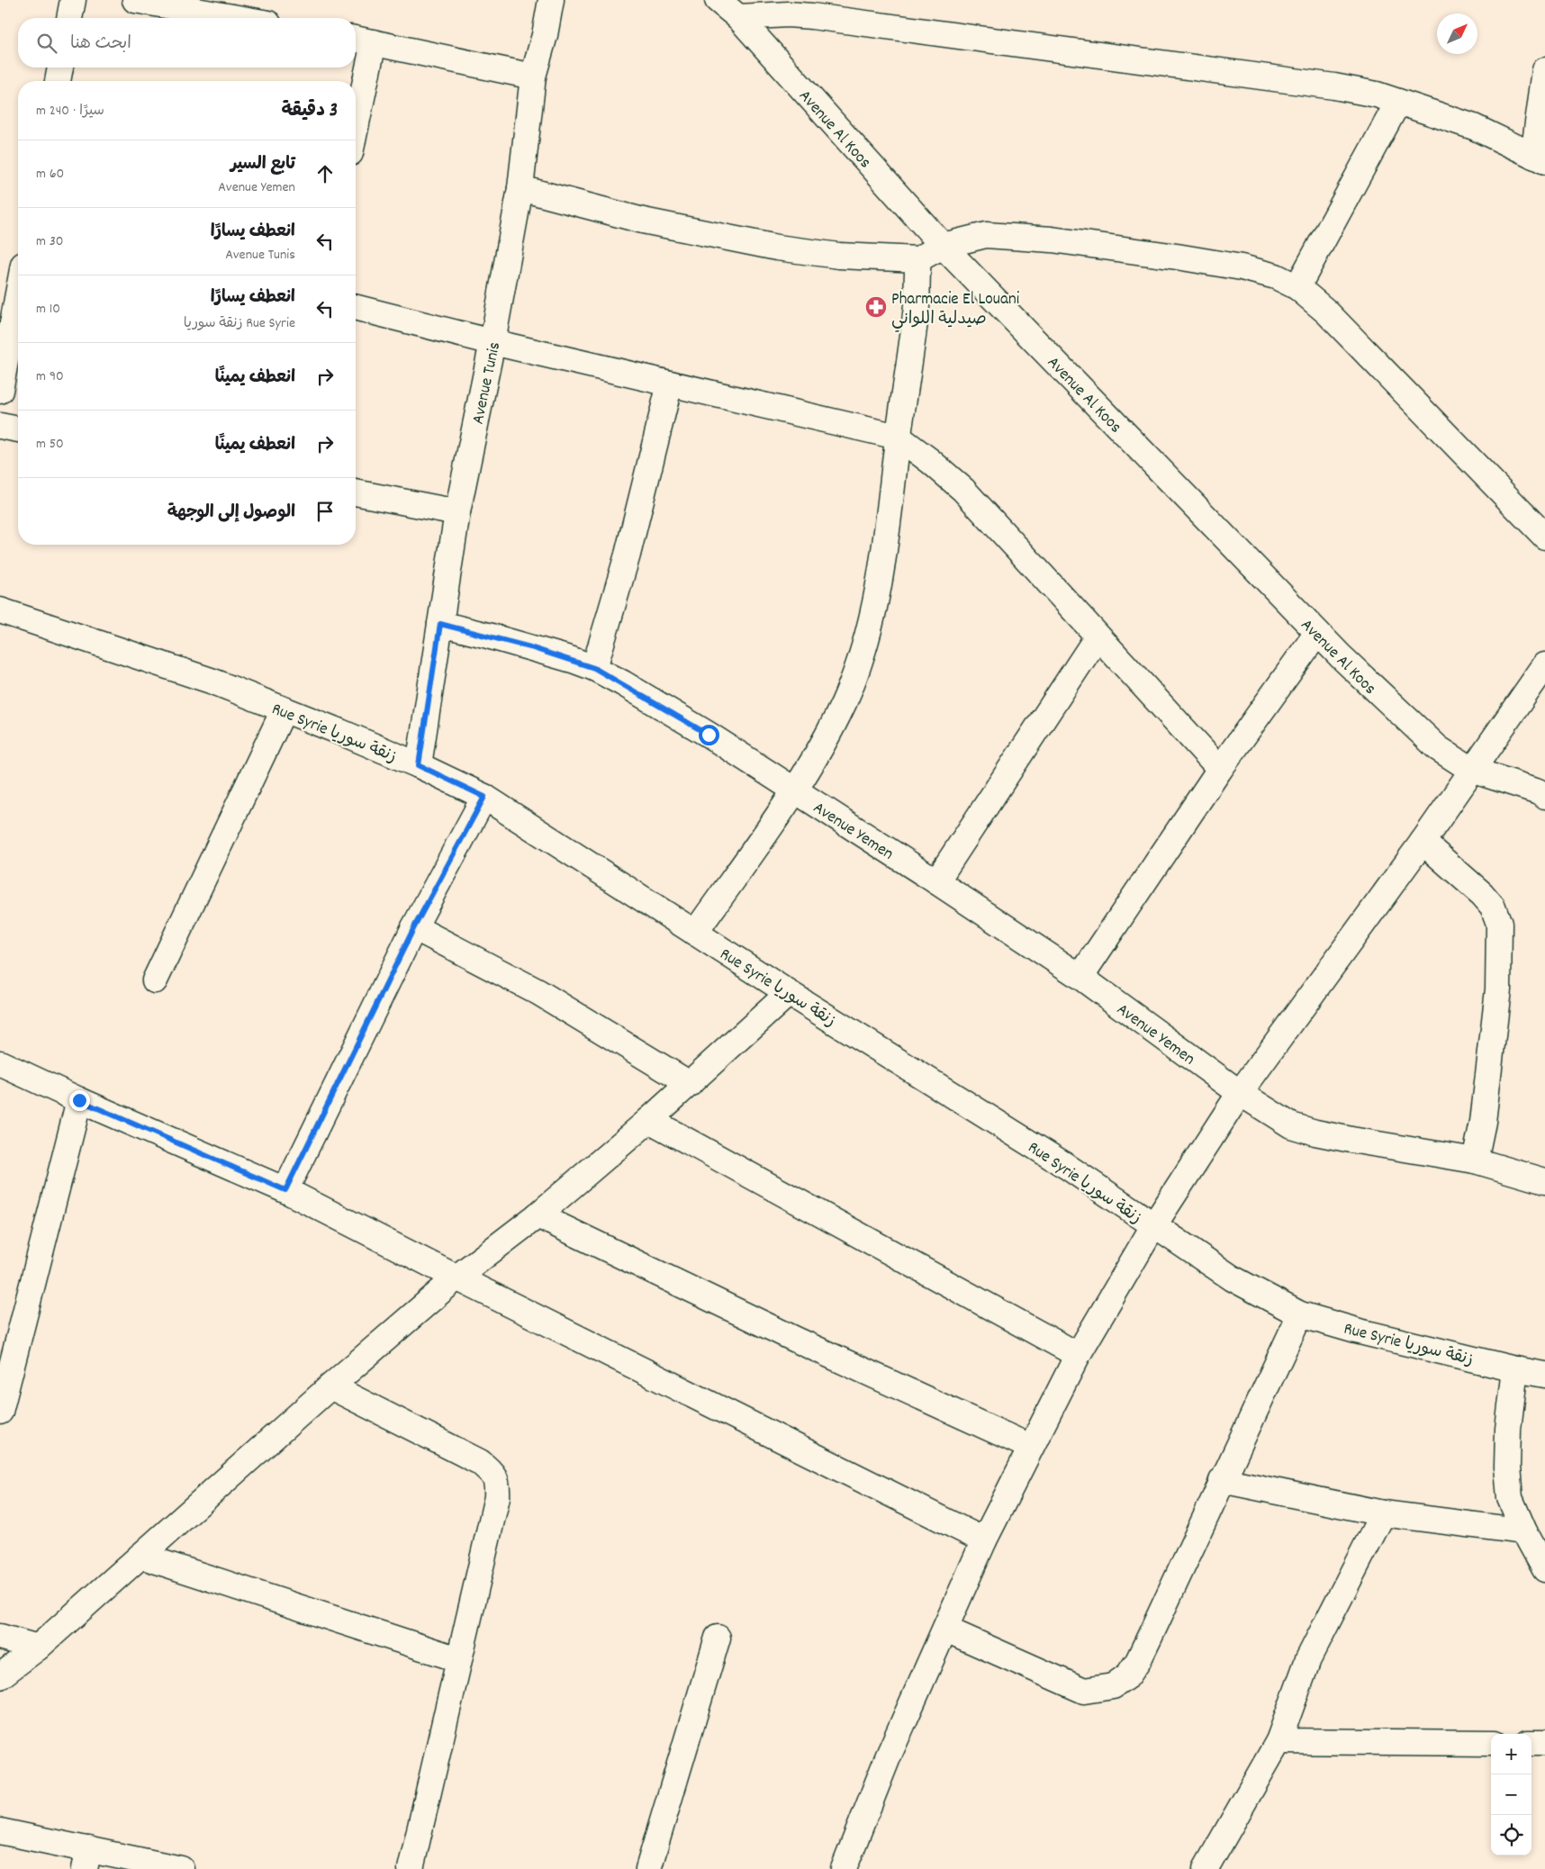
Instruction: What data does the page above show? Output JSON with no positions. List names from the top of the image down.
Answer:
{
  "streets": {
    "street": [
      "Avenue Al Koos",
      "Avenue Tunis",
      "Rue Syrie زنقة سوريا",
      "Avenue Yemen"
    ]
  },
  "crossings": [
    ["Avenue Tunis", "Rue Syrie زنقة سوريا"],
    ["Avenue Tunis", "Avenue Yemen"]
  ],
  "places": {
    "pharmacy": ["Pharmacie El Louani صيدلية اللواني"]
  },
  "north": "top right",
  "page": {
    "search": "ابحث هنا",
    "heading": ["3 دقيقة", "سيرًا · 240 m"],
    "list": [
      ["تابع السير", "Avenue Yemen", "60 m"],
      ["انعطف يسارًا", "Avenue Tunis", "30 m"],
      ["انعطف يسارًا", "Rue Syrie زنقة سوريا", "10 m"],
      ["انعطف يمينًا", "90 m"],
      ["انعطف يمينًا", "50 m"],
      "الوصول إلى الوجهة"
    ],
    "map_buttons": ["+", "−"]
  }
}
